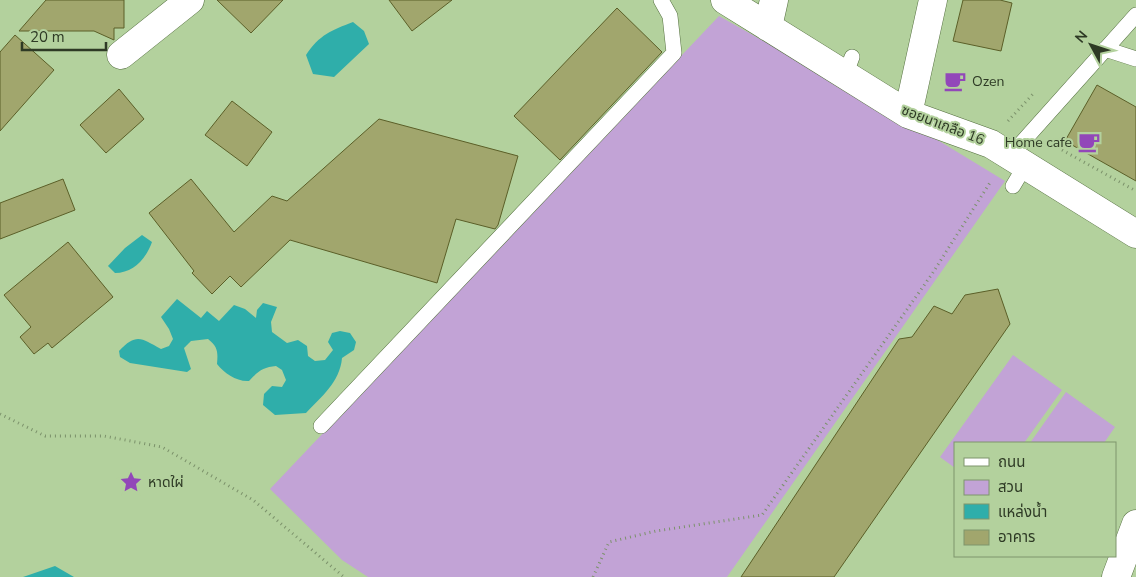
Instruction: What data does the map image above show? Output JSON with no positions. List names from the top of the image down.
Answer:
{
  "streets": {
    "street": ["ซอยนาเกลือ 16"]
  },
  "places": {
    "cafe": ["Ozen", "Home cafe"],
    "place": ["หาดใผ่"]
  },
  "legend": [
    "ถนน",
    "สวน",
    "แหล่งน้ำ",
    "อาคาร"
  ],
  "scale_bar": "20 m",
  "north": "top left"
}
